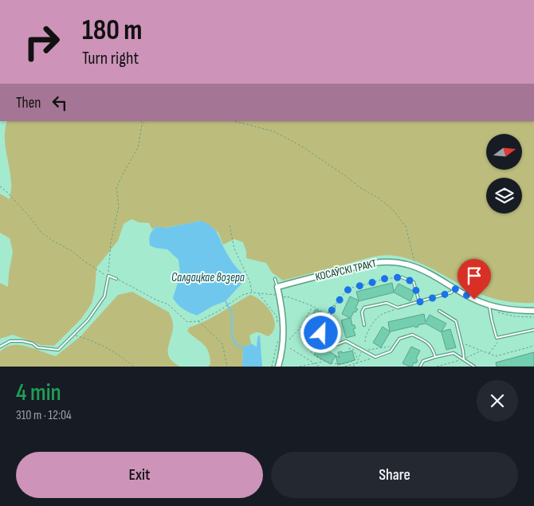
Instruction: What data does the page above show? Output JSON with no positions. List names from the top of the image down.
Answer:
{
  "streets": {
    "main road": ["КОСАЎСКІ ТРАКТ"]
  },
  "water": ["Салдацкае возера"],
  "north": "right",
  "page": {
    "turn": ["180 m", "Turn right"],
    "then": "Then",
    "heading": ["4 min", "310 m · 12:04"],
    "buttons": ["Exit", "Share"]
  }
}
